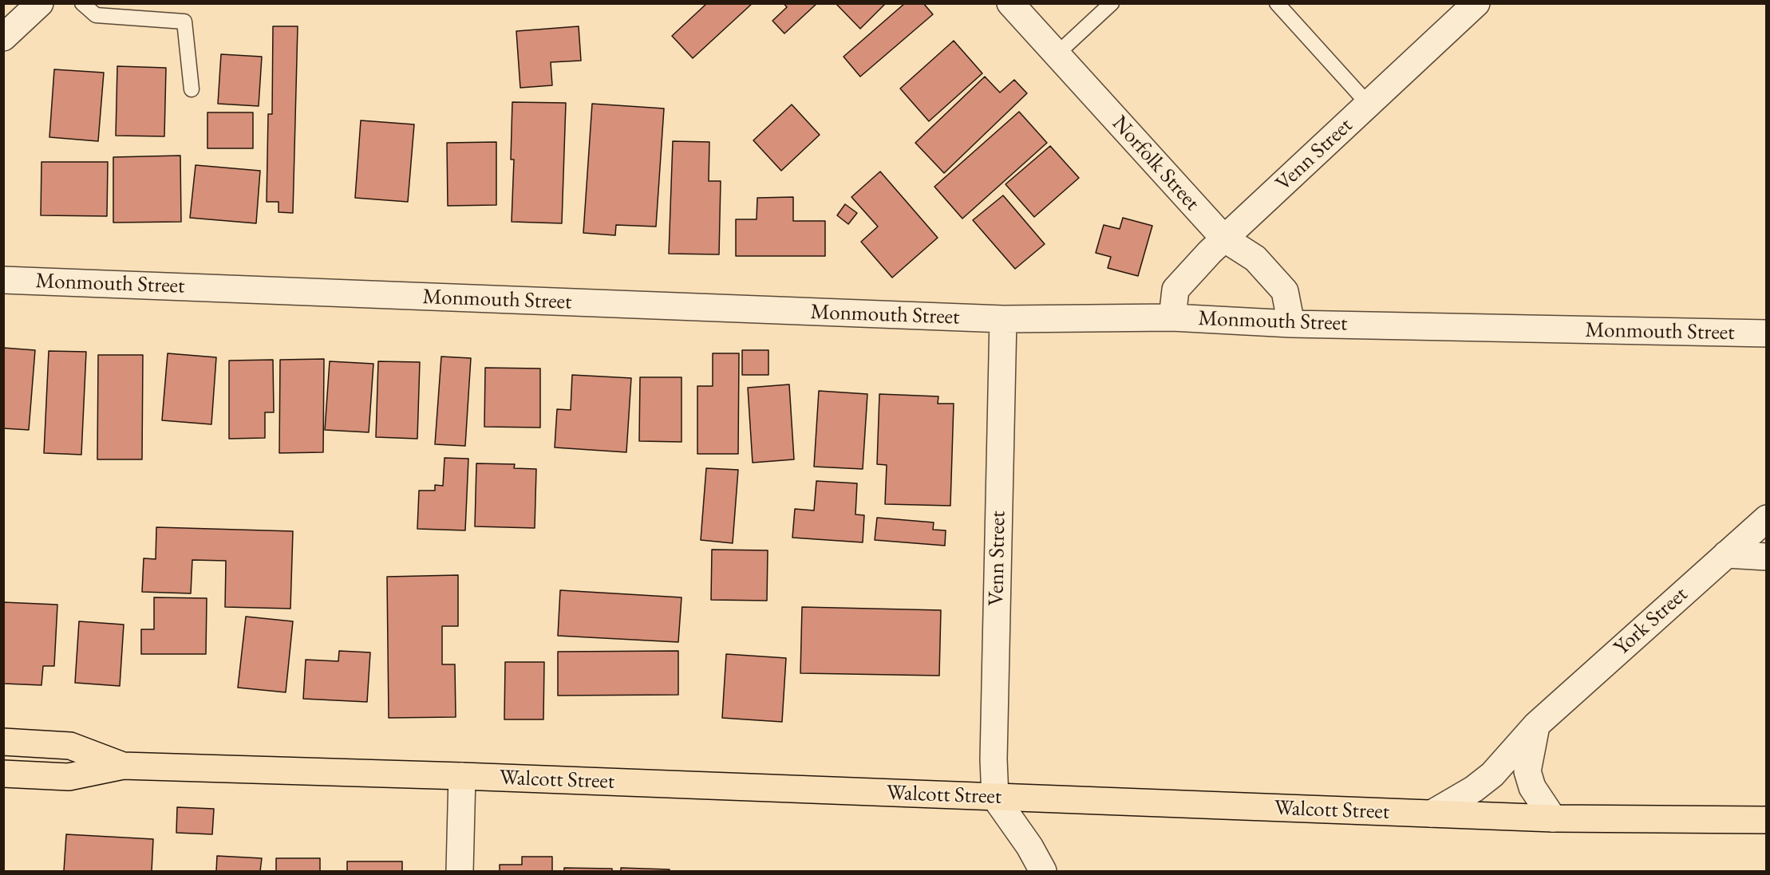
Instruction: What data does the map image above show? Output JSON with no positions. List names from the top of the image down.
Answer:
{
  "streets": {
    "main road": ["Walcott Street"],
    "street": [
      "Venn Street",
      "Norfolk Street",
      "Monmouth Street",
      "York Street"
    ]
  },
  "crossings": [
    ["Venn Street", "Norfolk Street"],
    ["Venn Street", "Monmouth Street"],
    ["Venn Street", "Walcott Street"],
    ["Norfolk Street", "Monmouth Street"],
    ["York Street", "Walcott Street"]
  ]
}
